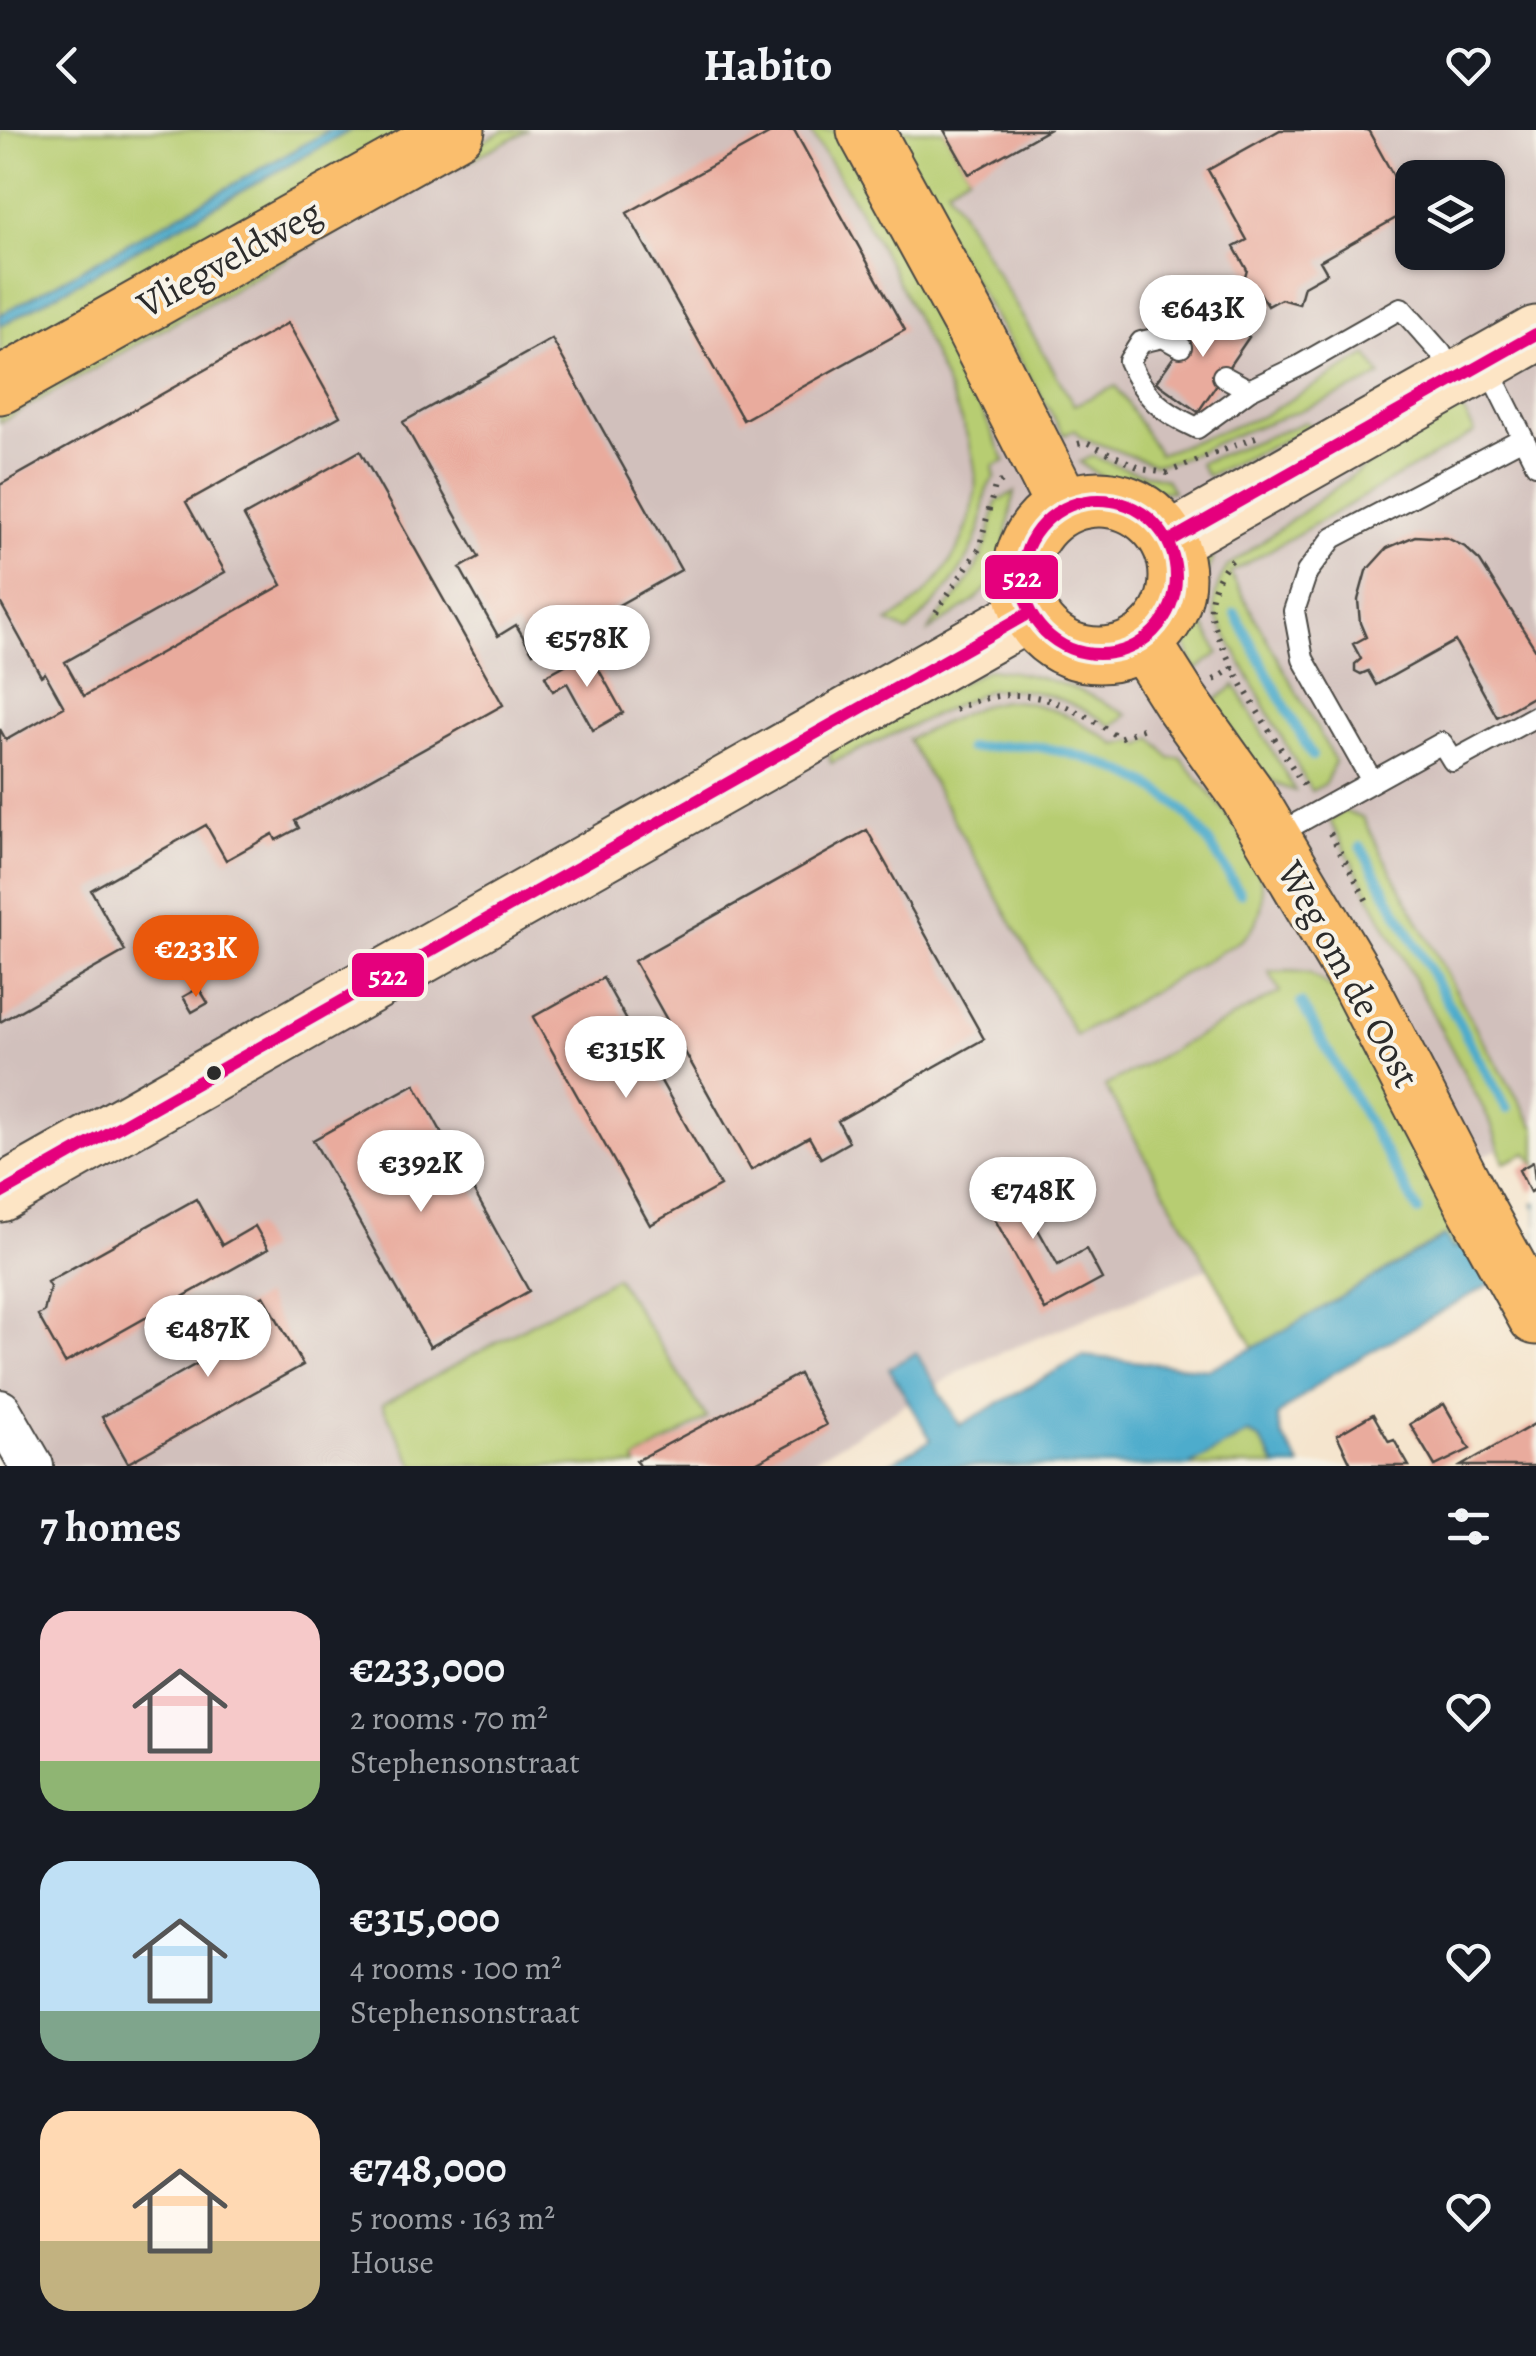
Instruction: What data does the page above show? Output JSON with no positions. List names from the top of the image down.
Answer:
{
  "streets": {
    "main road": ["Vliegveldweg", "Weg om de Oost"]
  },
  "lines": ["transit line 522"],
  "page": {
    "header": "Habito",
    "price": [
      "€643K",
      "€578K",
      "€233K",
      "€315K",
      "€392K",
      "€748K",
      "€487K"
    ],
    "heading": "7 homes",
    "list": [
      {
        "name": "€233,000",
        "note": "2 rooms · 70 m² · Stephensonstraat"
      },
      {
        "name": "€315,000",
        "note": "4 rooms · 100 m² · Stephensonstraat"
      },
      {
        "name": "€748,000",
        "note": "5 rooms · 163 m² · House"
      }
    ]
  }
}
